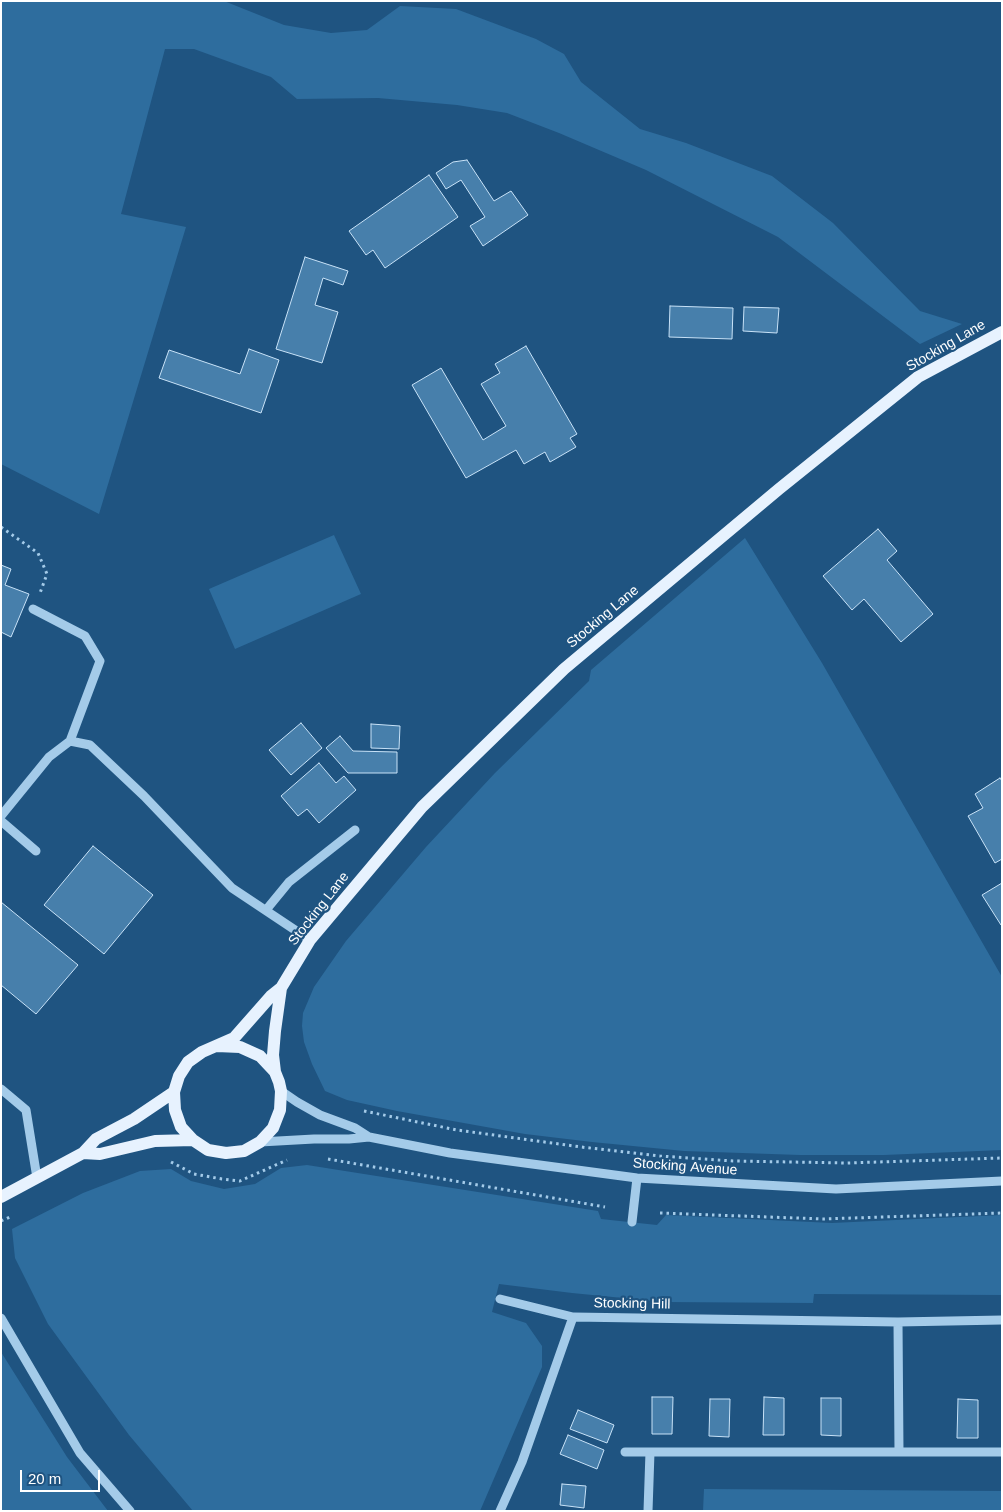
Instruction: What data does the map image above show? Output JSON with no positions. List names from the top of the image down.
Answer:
{
  "streets": {
    "main road": ["Stocking Lane"],
    "street": ["Stocking Avenue", "Stocking Hill"]
  },
  "crossings": [
    ["Stocking Lane", "Stocking Avenue"]
  ],
  "scale_bar": "20 m"
}
